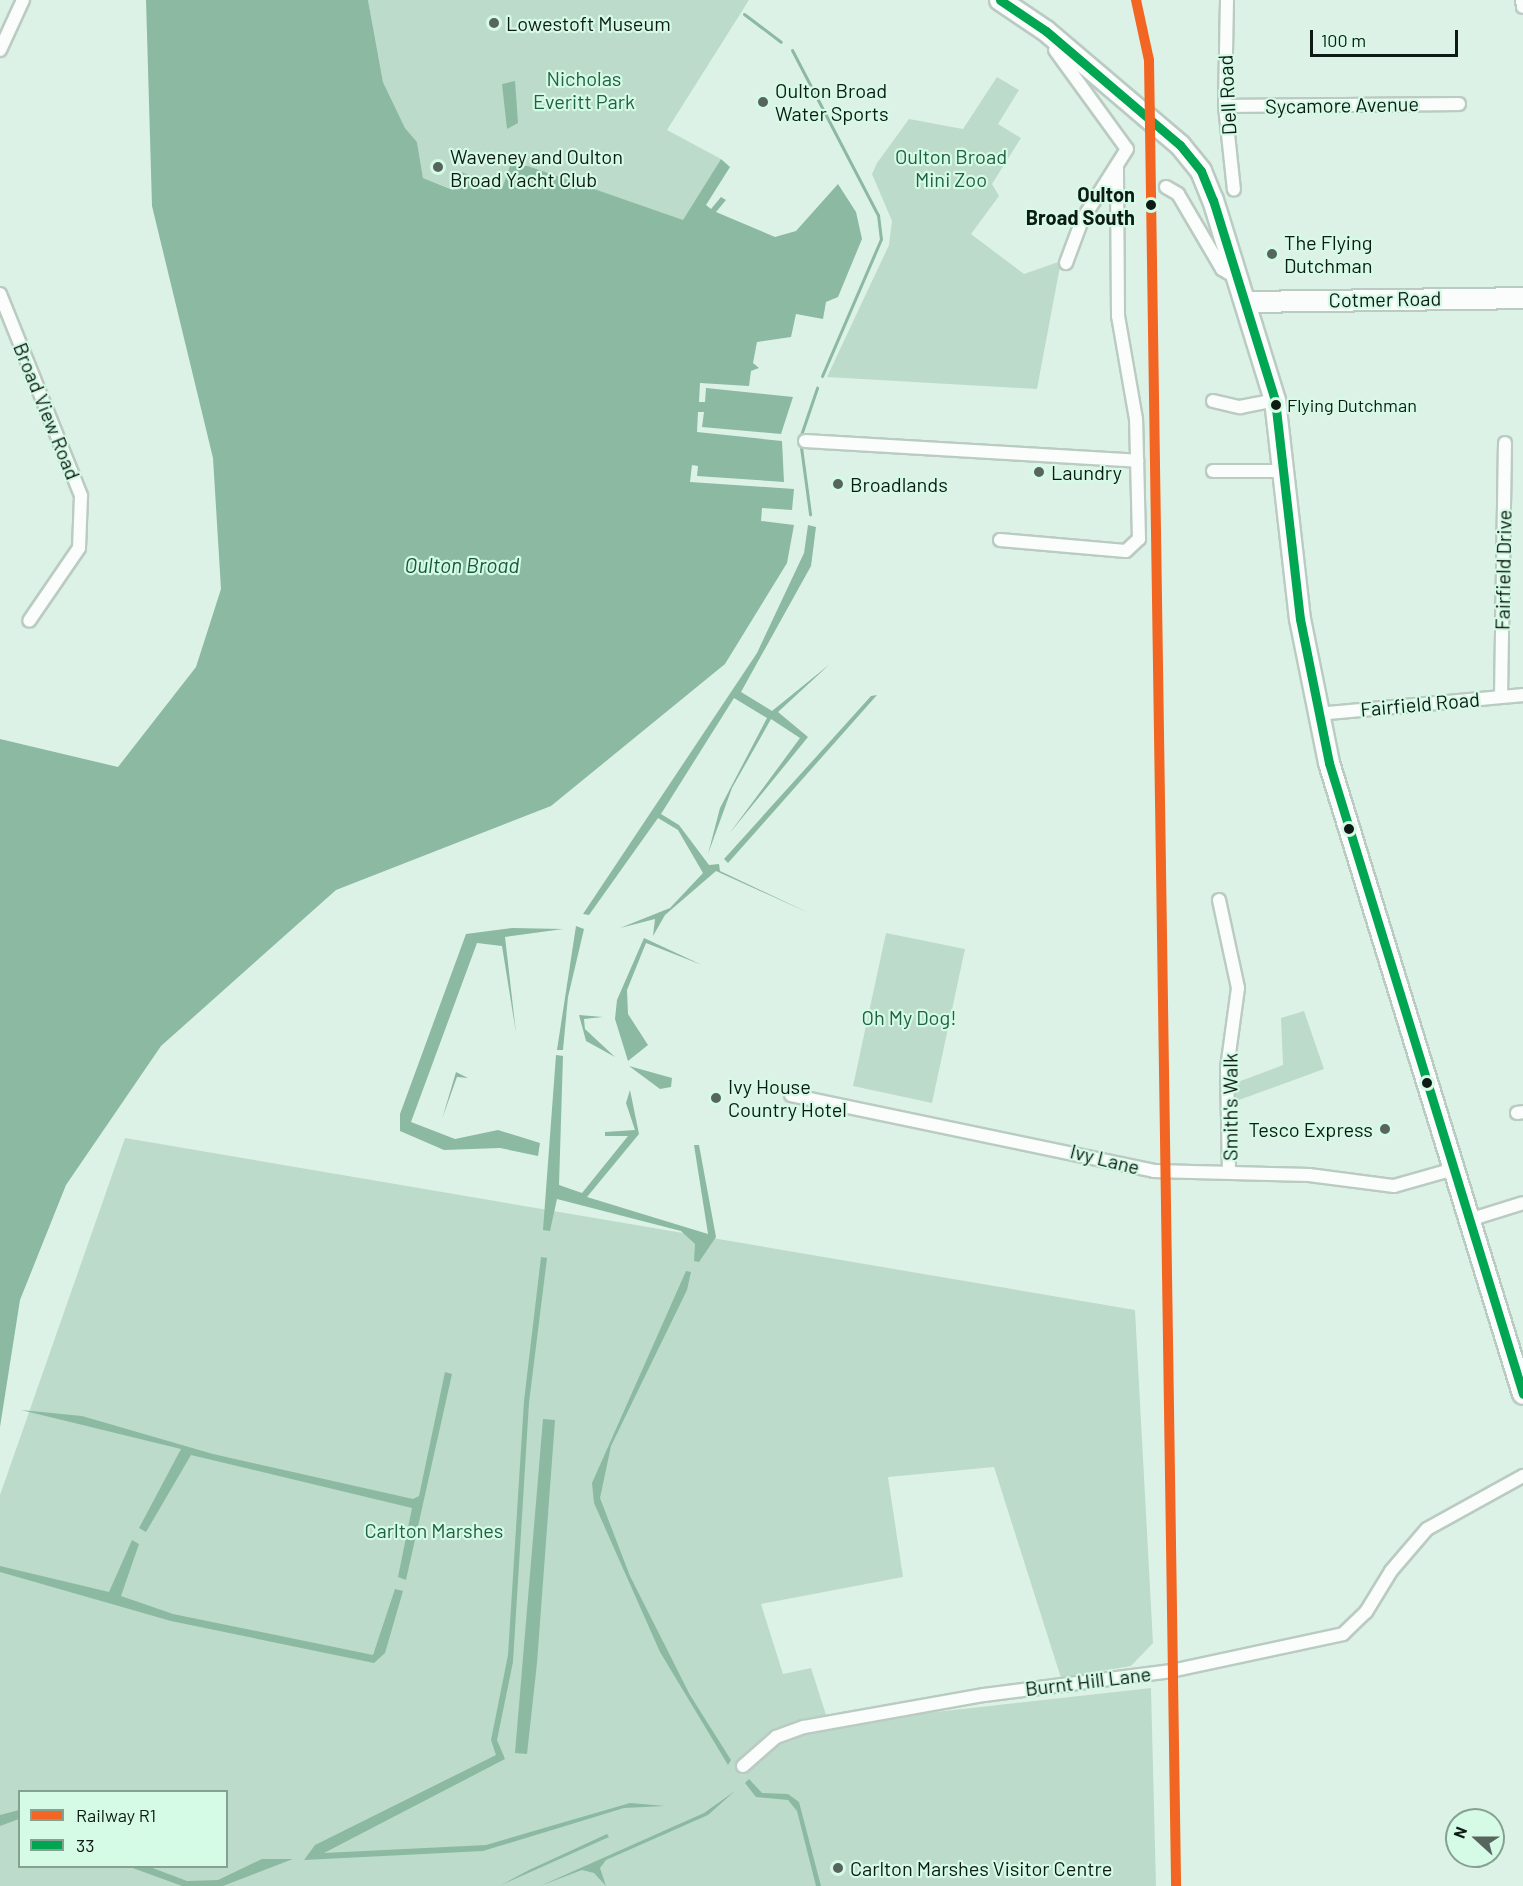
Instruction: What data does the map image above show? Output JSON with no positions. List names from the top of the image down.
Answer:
{
  "streets": {
    "highway": ["Cotmer Road"],
    "street": [
      "Dell Road",
      "Sycamore Avenue",
      "Broad View Road",
      "Fairfield Drive",
      "Fairfield Road",
      "Smith's Walk",
      "Ivy Lane",
      "Burnt Hill Lane"
    ]
  },
  "crossings": [
    ["Dell Road", "Sycamore Avenue"],
    ["Fairfield Drive", "Fairfield Road"],
    ["Smith's Walk", "Ivy Lane"]
  ],
  "water": ["Oulton Broad"],
  "parks": [
    "Nicholas Everitt Park",
    "Oulton Broad Mini Zoo",
    "Oh My Dog!",
    "Carlton Marshes"
  ],
  "places": [
    "Lowestoft Museum",
    "Oulton Broad Water Sports",
    "Waveney and Oulton Broad Yacht Club",
    "Oulton Broad South",
    "The Flying Dutchman",
    "Flying Dutchman",
    "Laundry",
    "Broadlands",
    "Ivy House Country Hotel",
    "Tesco Express",
    "Carlton Marshes Visitor Centre"
  ],
  "lines": ["rail line R1", "transit line 33"],
  "legend": ["Railway R1", "33"],
  "scale_bar": "100 m",
  "north": "left"
}
